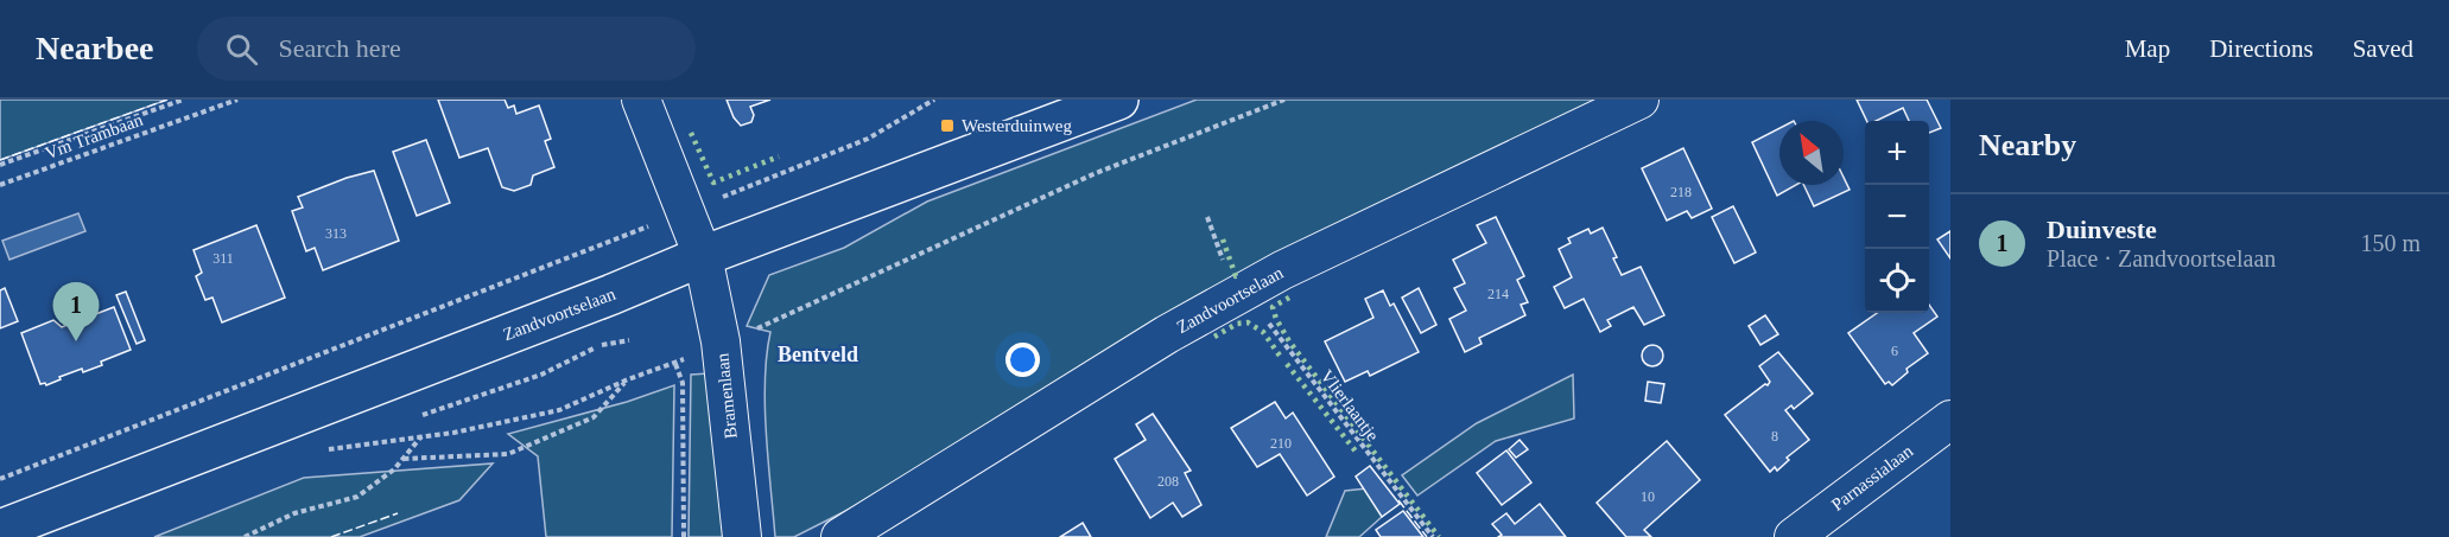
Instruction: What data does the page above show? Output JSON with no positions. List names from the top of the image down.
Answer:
{
  "streets": {
    "main road": ["Zandvoortselaan"],
    "street": ["Bramenlaan", "Parnassialaan"],
    "path": ["Vm Trambaan", "Vlierlaantje"]
  },
  "crossings": [
    ["Zandvoortselaan", "Bramenlaan"],
    ["Zandvoortselaan", "Vlierlaantje"]
  ],
  "districts": ["Bentveld"],
  "places": {
    "transit": ["Westerduinweg"]
  },
  "house_numbers": [
    "218",
    "313",
    "311",
    "214",
    "6",
    "8",
    "210",
    "208",
    "10"
  ],
  "north": "top left",
  "page": {
    "header": "Nearbee",
    "search": "Search here",
    "nav": ["Map", "Directions", "Saved"],
    "heading": "Nearby",
    "map_buttons": ["+", "−"],
    "list": [
      {
        "mark": "1",
        "name": "Duinveste",
        "note": "Place · Zandvoortselaan",
        "value": "150 m"
      }
    ],
    "pins": "1"
  }
}
